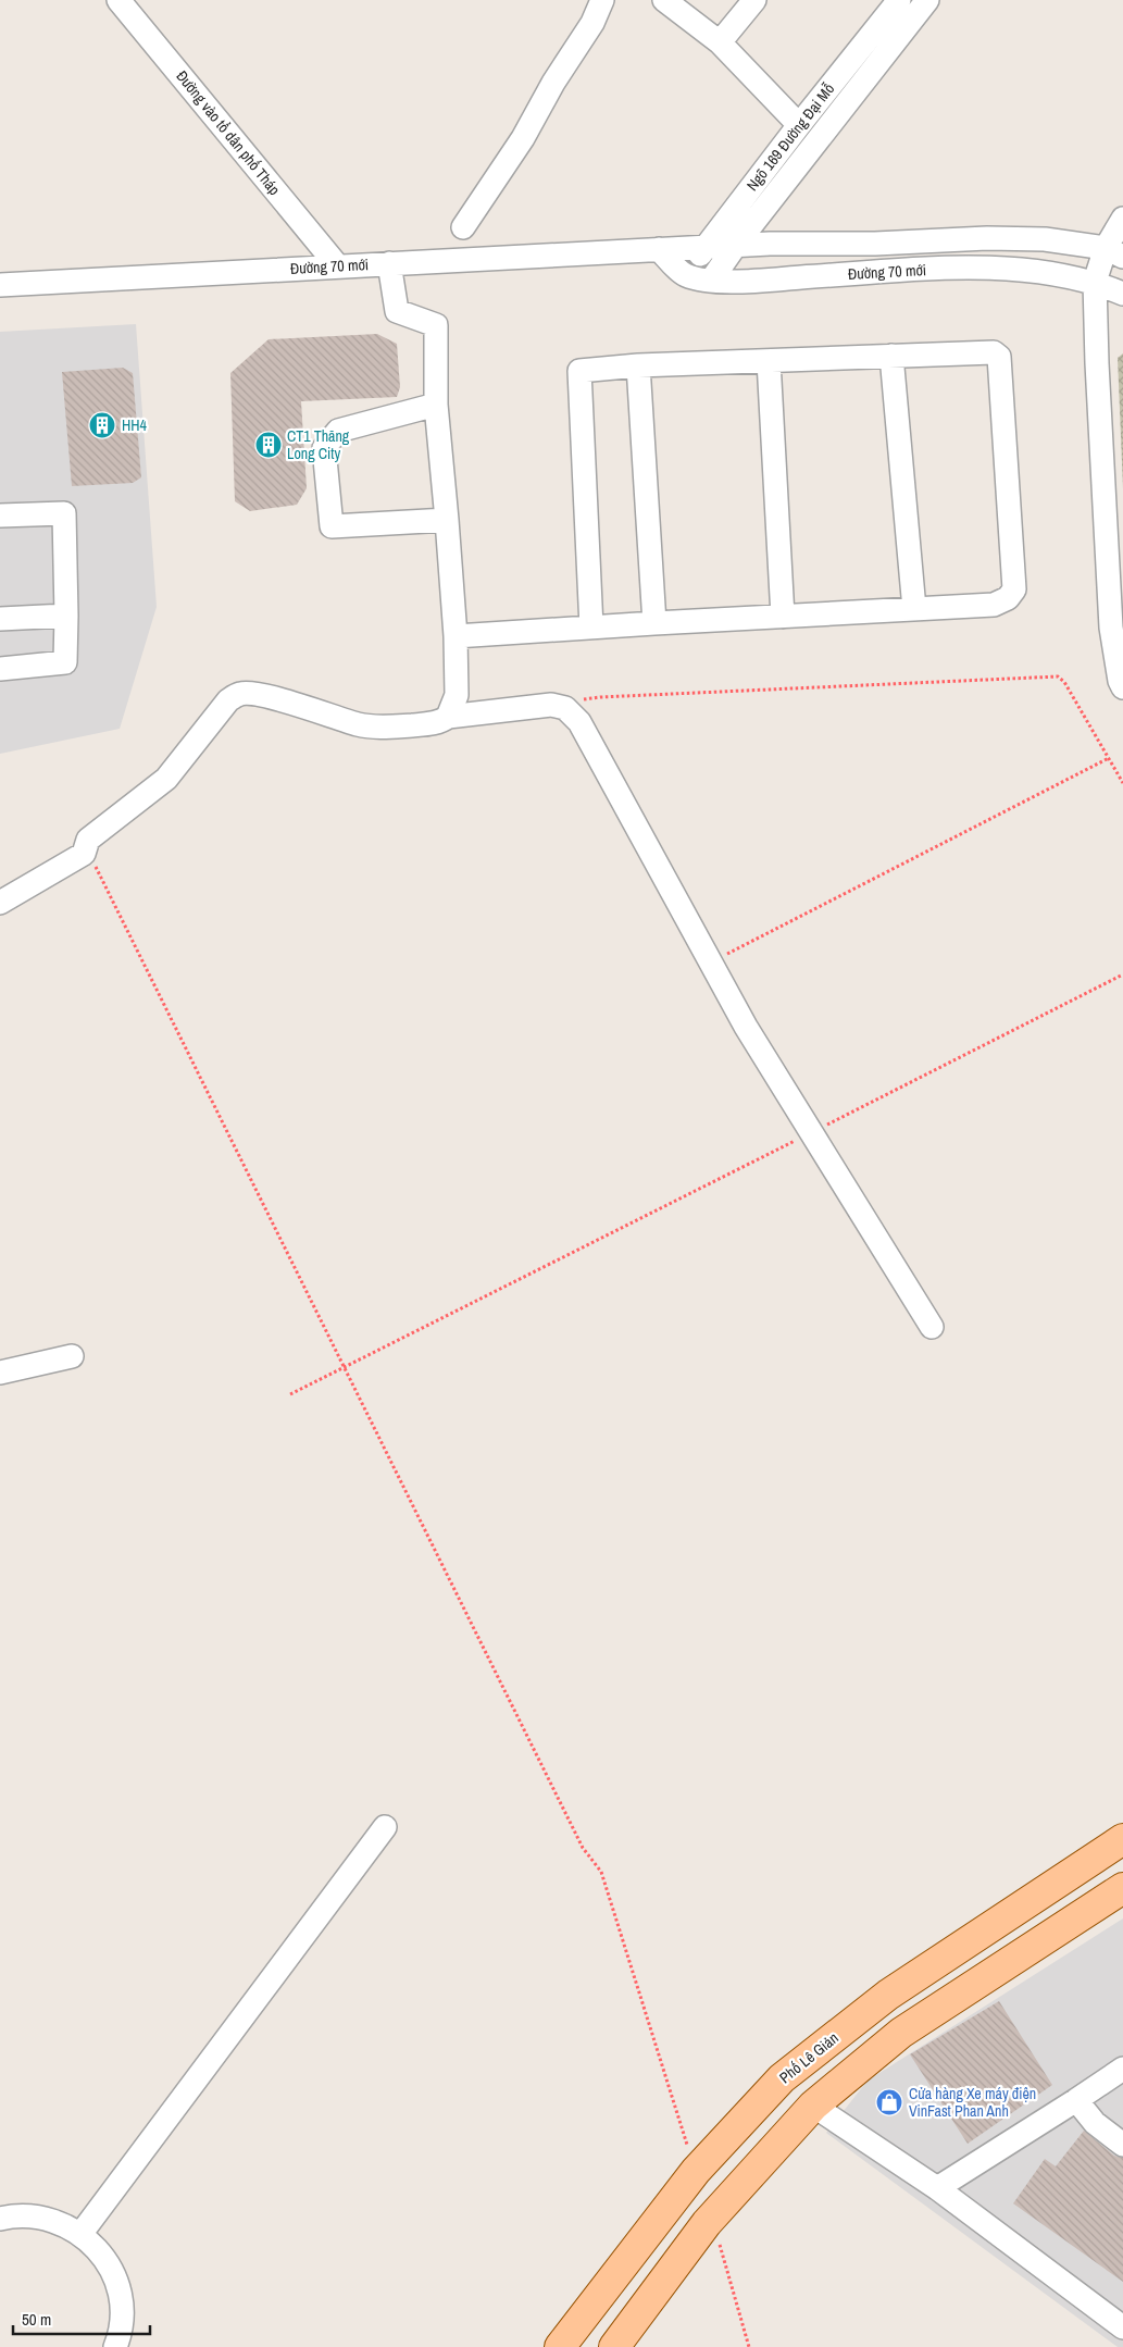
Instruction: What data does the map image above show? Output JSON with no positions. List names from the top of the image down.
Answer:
{
  "streets": {
    "main road": ["Phố Lê Giản"],
    "street": ["Đường vào tổ dân phố Tháp", "Ngõ 169 Đường Đại Mỗ", "Đường 70 mới"]
  },
  "crossings": [
    ["Đường vào tổ dân phố Tháp", "Đường 70 mới"],
    ["Ngõ 169 Đường Đại Mỗ", "Đường 70 mới"]
  ],
  "places": {
    "building": ["HH4", "CT1 Thăng Long City"],
    "shop": ["Cửa hàng Xe máy điện VinFast Phan Anh"]
  },
  "scale_bar": "50 m"
}
